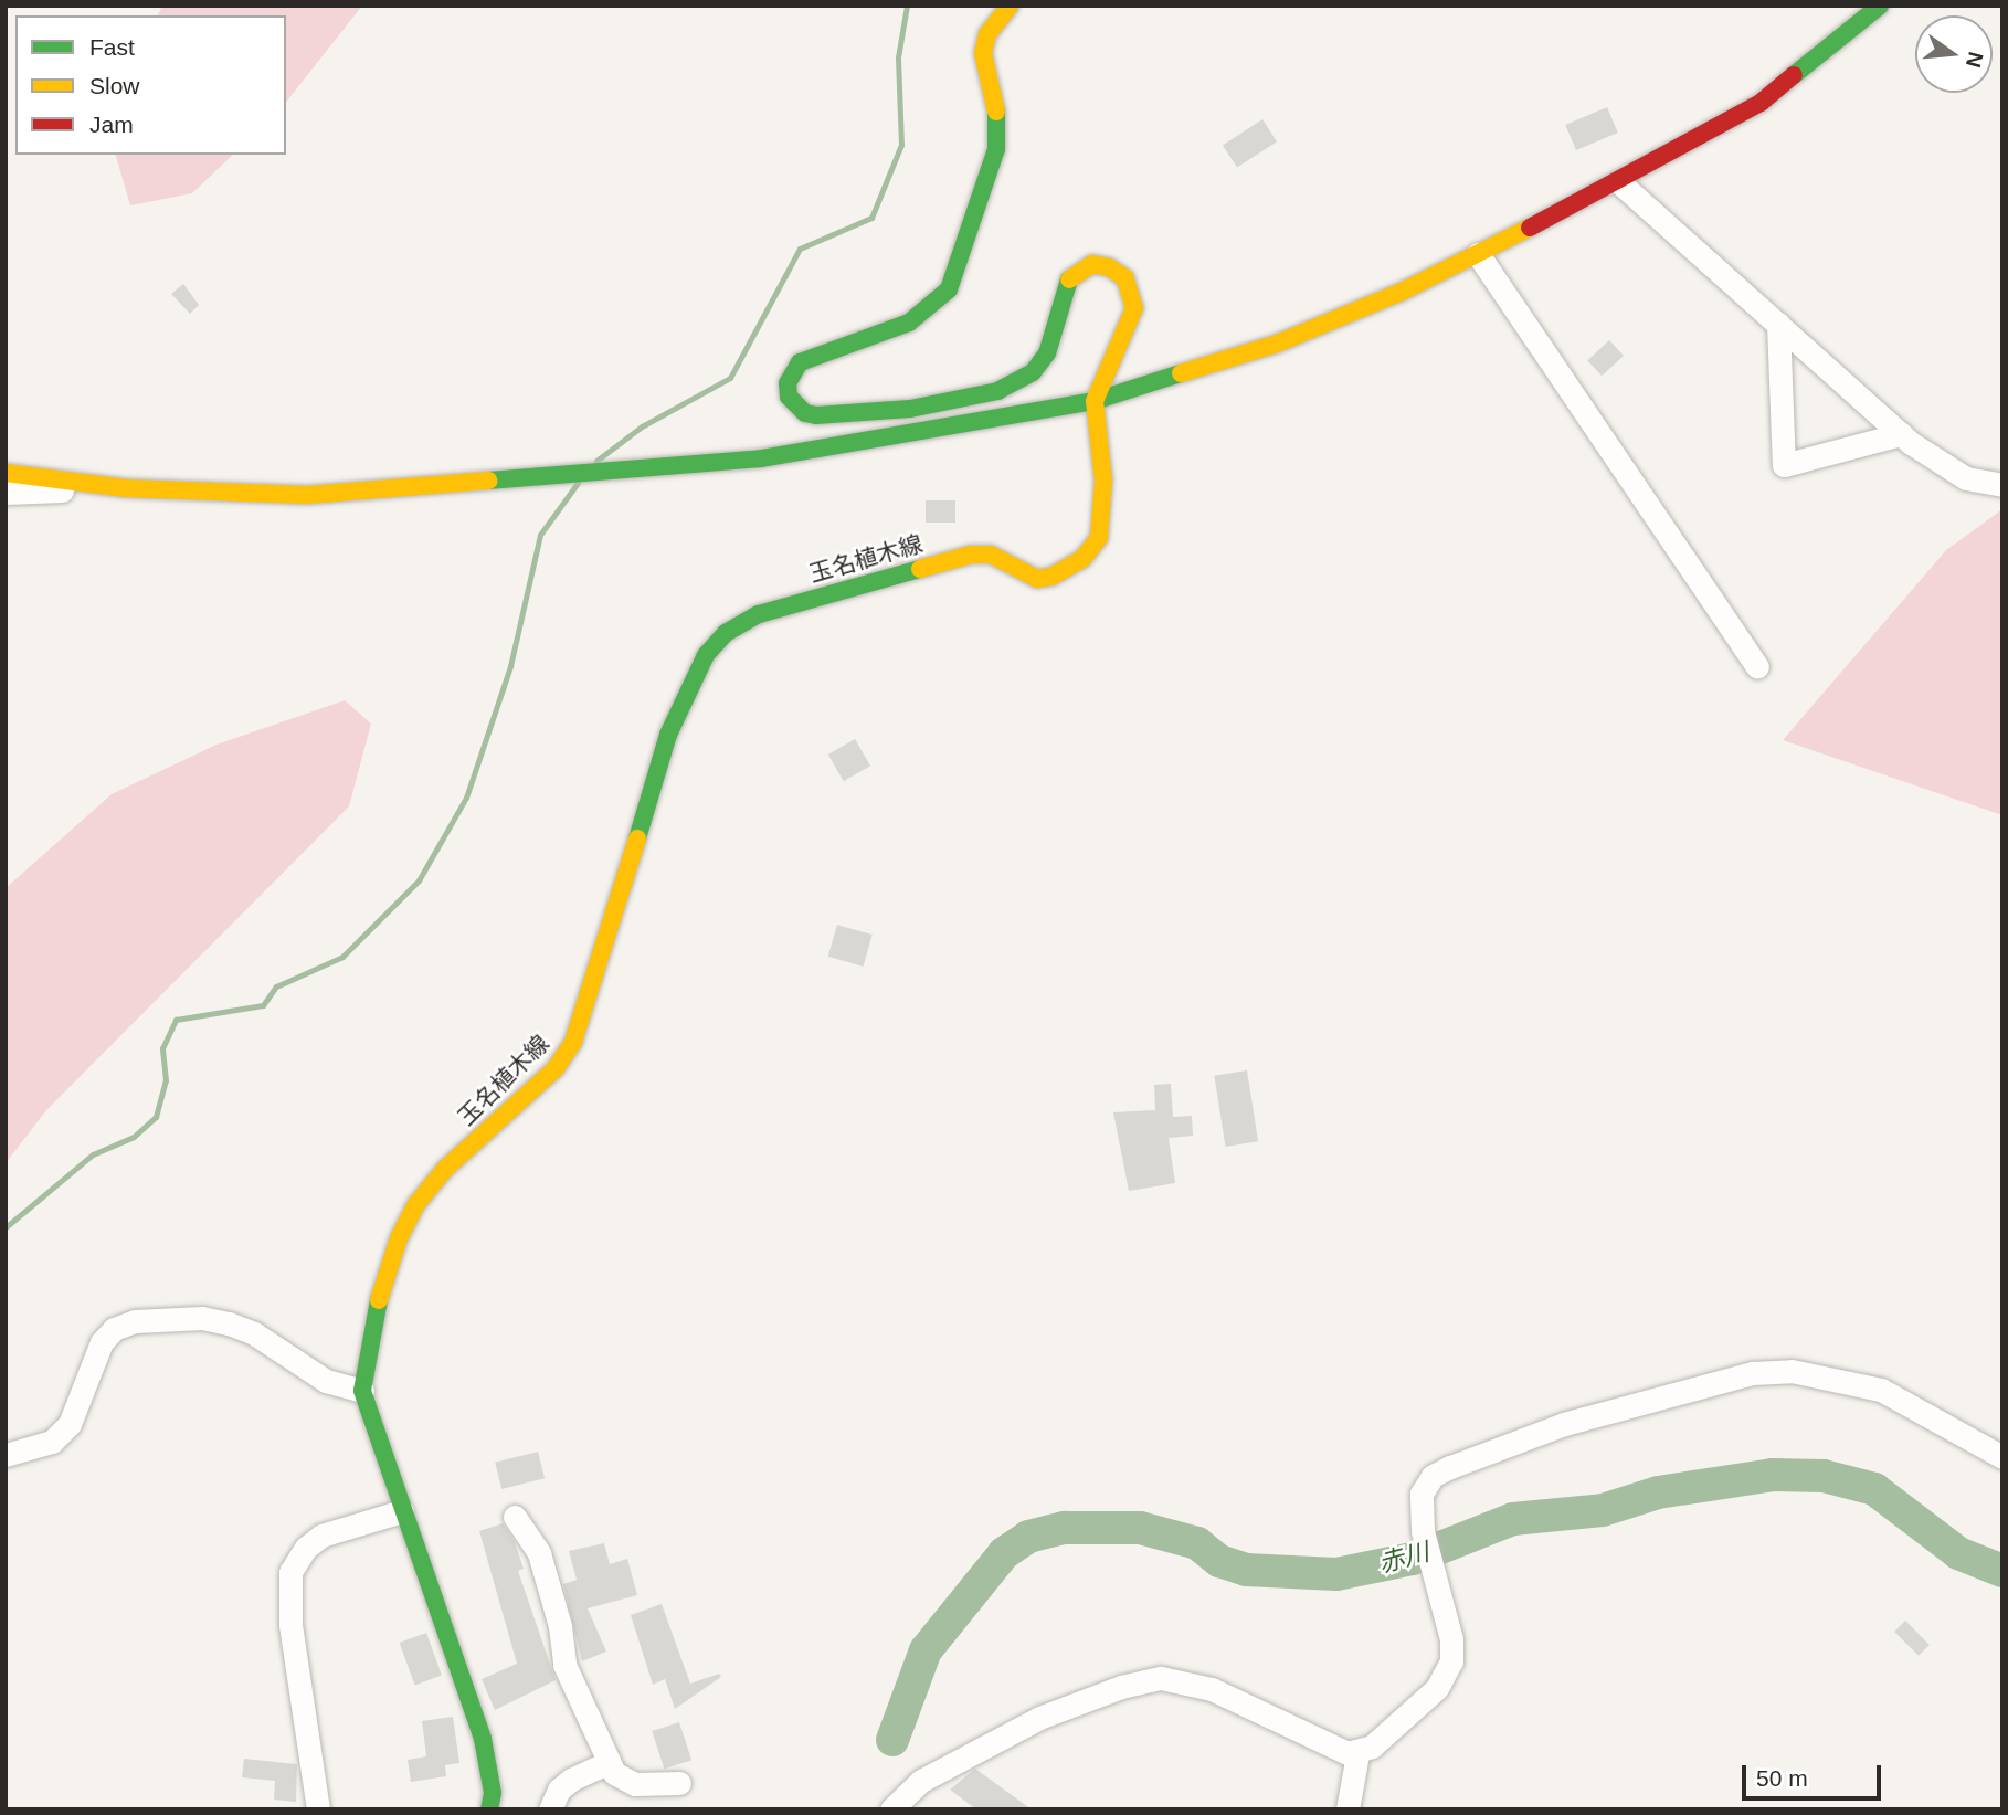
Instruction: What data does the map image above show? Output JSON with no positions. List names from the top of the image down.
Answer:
{
  "streets": {
    "main road": ["玉名植木線"]
  },
  "water": ["赤川"],
  "legend": ["Fast", "Slow", "Jam"],
  "scale_bar": "50 m",
  "north": "right"
}
